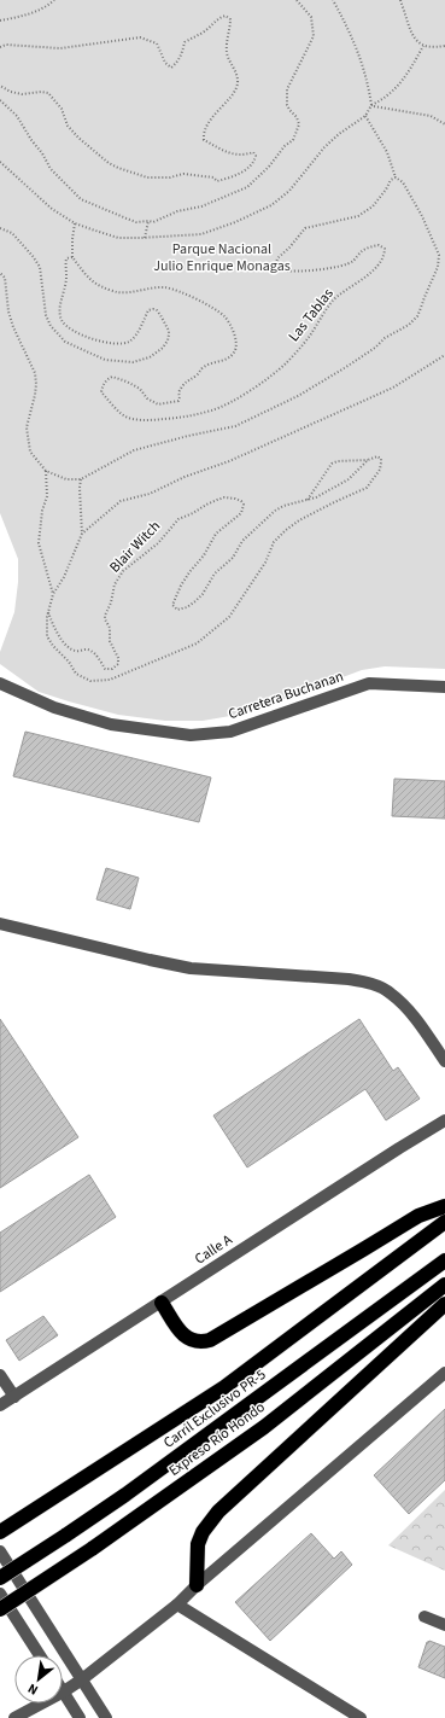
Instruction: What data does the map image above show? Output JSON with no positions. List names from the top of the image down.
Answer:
{
  "streets": {
    "highway": ["Carril Exclusivo PR-5", "Expreso Río Hondo"],
    "street": ["Carretera Buchanan", "Calle A"],
    "path": ["Las Tablas", "Blair Witch"]
  },
  "parks": ["Parque Nacional Julio Enrique Monagas"],
  "north": "bottom left"
}
